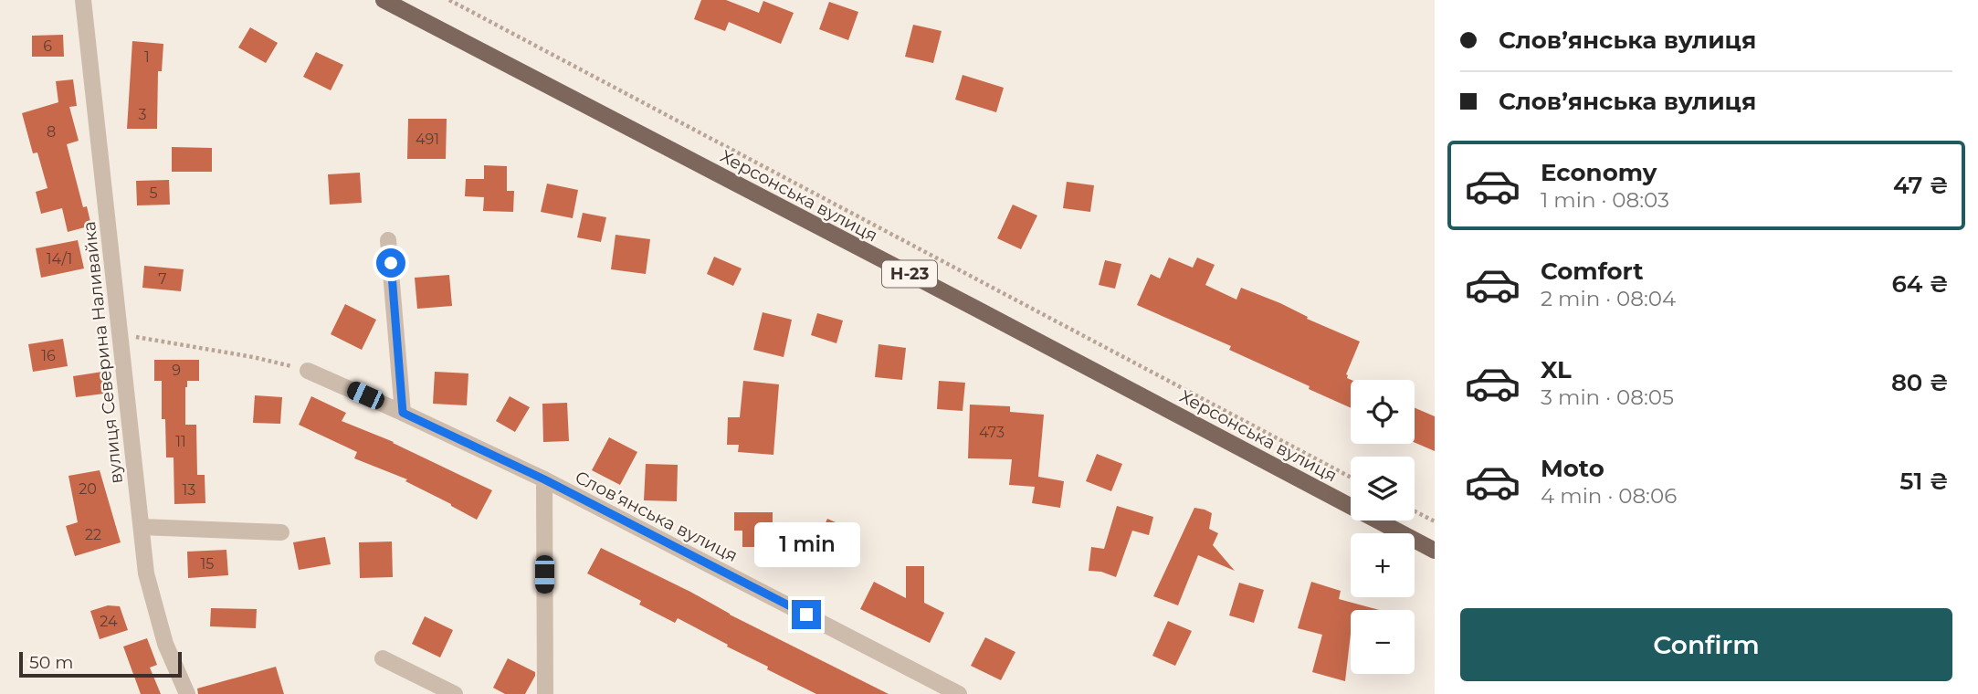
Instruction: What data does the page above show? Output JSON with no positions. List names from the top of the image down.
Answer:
{
  "streets": {
    "main road": ["Херсонська вулиця", "Н-23"],
    "street": ["вулиця Северина Наливайка", "Словʼянська вулиця"]
  },
  "house_numbers": [
    "6",
    "1",
    "3",
    "8",
    "491",
    "5",
    "14/1",
    "7",
    "16",
    "9",
    "473",
    "11",
    "20",
    "13",
    "22",
    "15",
    "24"
  ],
  "scale_bar": "50 m",
  "page": {
    "banner": ["Словʼянська вулиця", "Словʼянська вулиця"],
    "list": [
      {
        "name": "Economy",
        "note": "1 min · 08:03",
        "value": "47 ₴"
      },
      {
        "name": "Comfort",
        "note": "2 min · 08:04",
        "value": "64 ₴"
      },
      {
        "name": "XL",
        "note": "3 min · 08:05",
        "value": "80 ₴"
      },
      {
        "name": "Moto",
        "note": "4 min · 08:06",
        "value": "51 ₴"
      }
    ],
    "map_buttons": ["+", "−"],
    "bubble": "1 min",
    "buttons": "Confirm",
    "scale": "50 m"
  }
}
